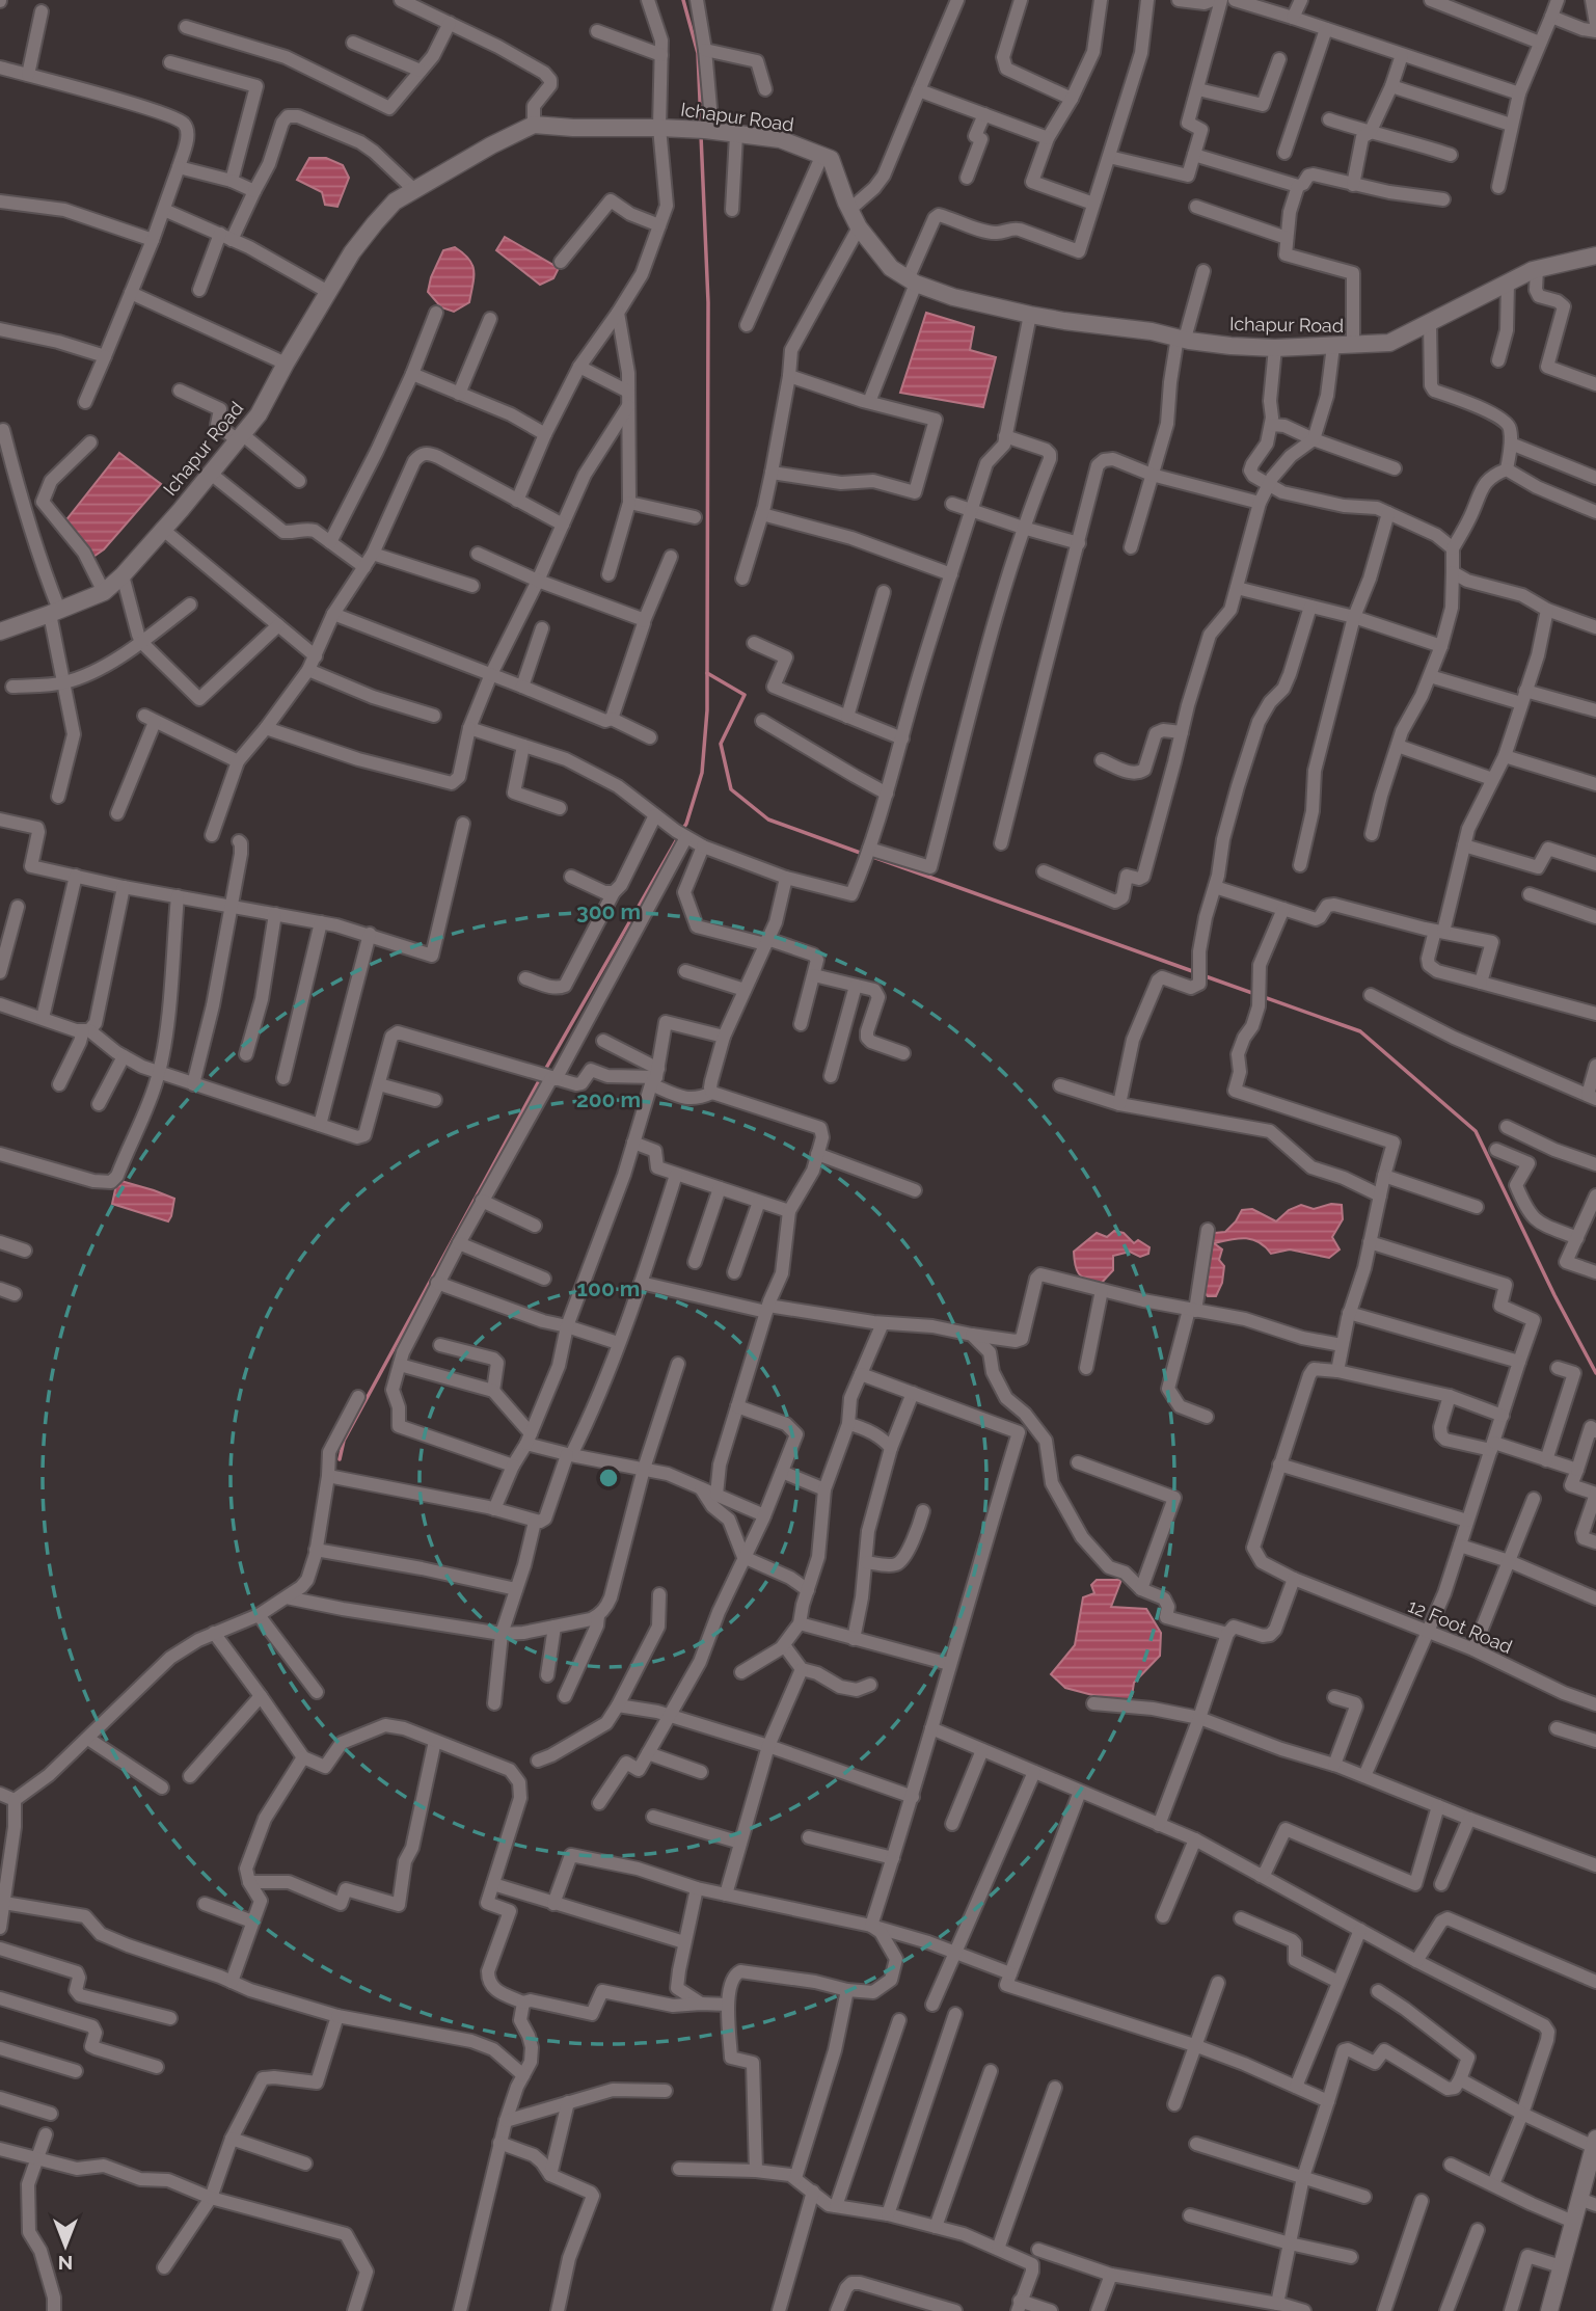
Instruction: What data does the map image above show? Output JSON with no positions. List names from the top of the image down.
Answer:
{
  "streets": {
    "street": ["Ichapur Road", "12 Foot Road"]
  },
  "north": "bottom",
  "rings": ["300 m", "200 m", "100 m"]
}
